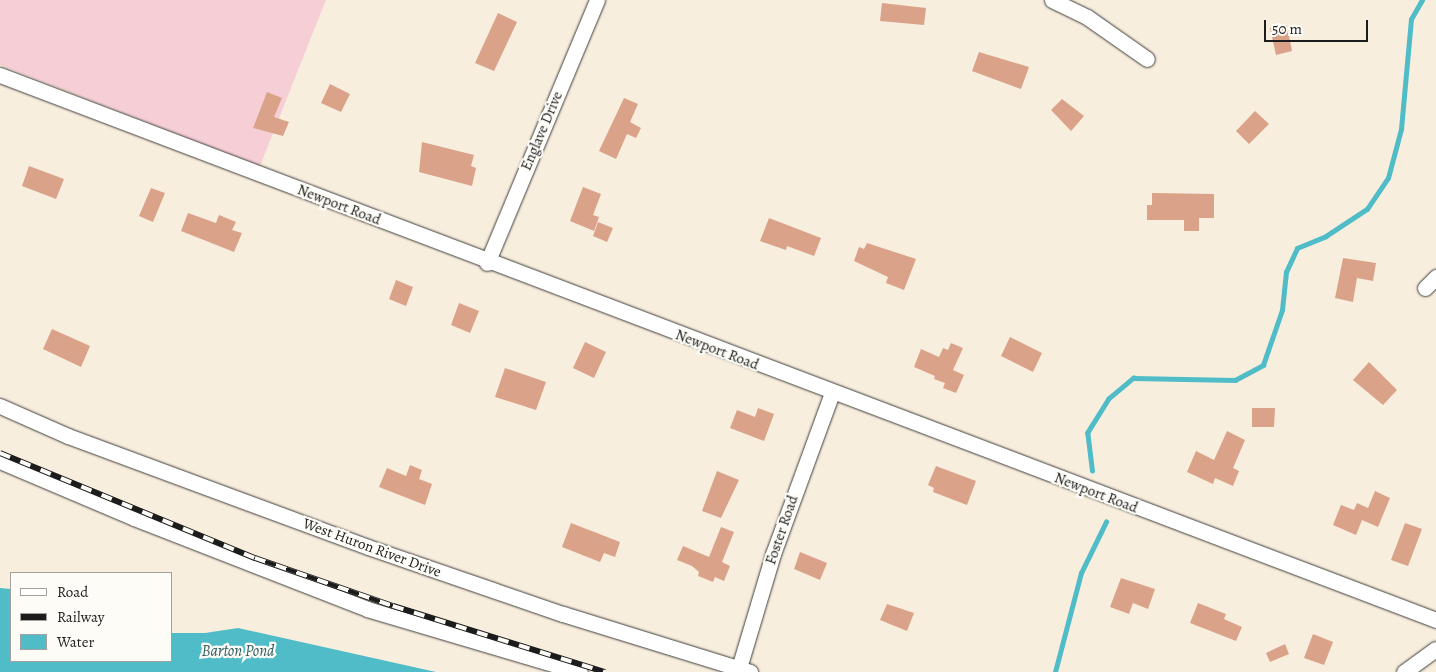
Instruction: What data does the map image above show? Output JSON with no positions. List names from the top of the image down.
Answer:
{
  "streets": {
    "street": [
      "Englave Drive",
      "Newport Road",
      "Foster Road",
      "West Huron River Drive"
    ]
  },
  "crossings": [
    ["Englave Drive", "Newport Road"],
    ["Newport Road", "Foster Road"],
    ["Foster Road", "West Huron River Drive"]
  ],
  "water": ["Barton Pond"],
  "legend": ["Road", "Railway", "Water"],
  "scale_bar": "50 m"
}
